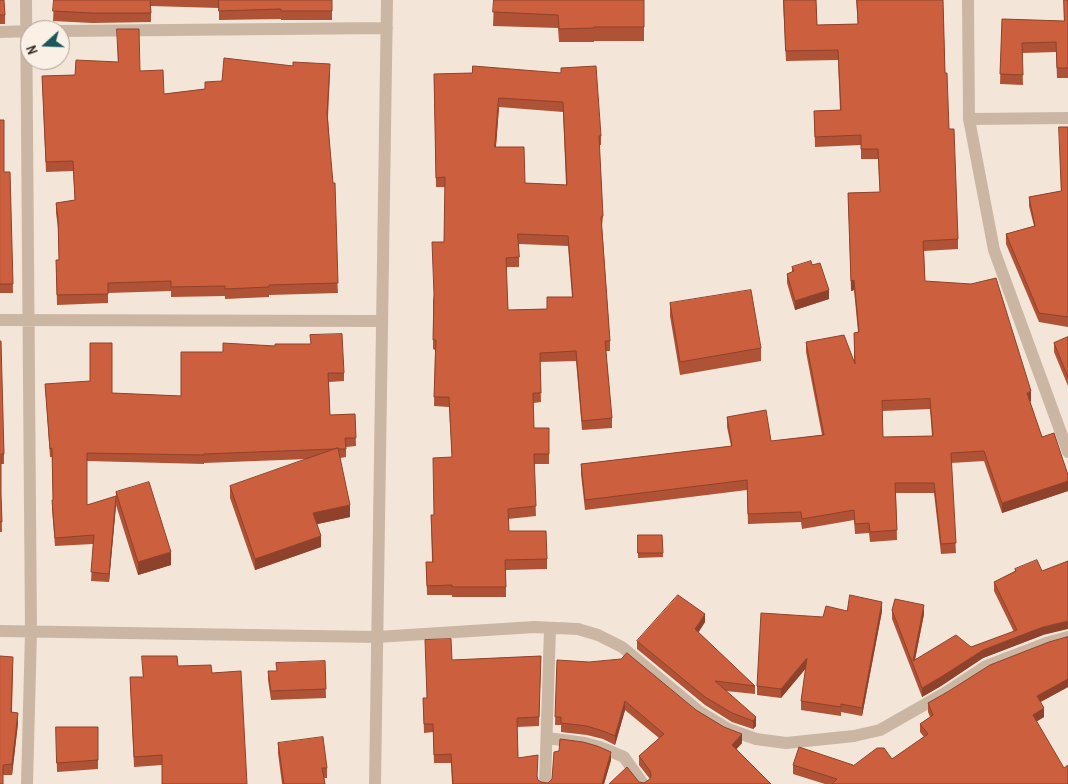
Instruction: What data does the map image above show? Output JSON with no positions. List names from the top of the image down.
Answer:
{
  "north": "left"
}
